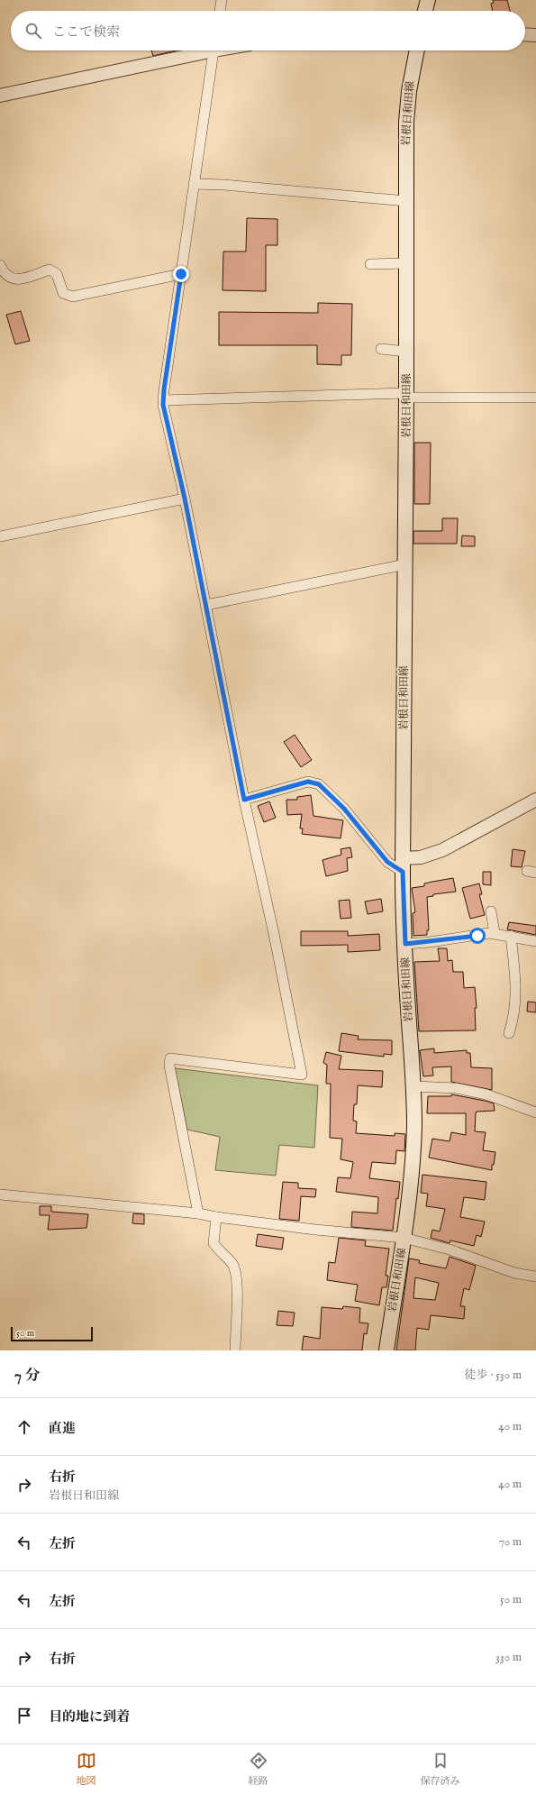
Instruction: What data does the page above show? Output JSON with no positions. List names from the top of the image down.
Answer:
{
  "streets": {
    "main road": ["岩根日和田線"]
  },
  "scale_bar": "50 m",
  "page": {
    "search": "ここで検索",
    "scale": "50 m",
    "heading": ["7 分", "徒歩 · 530 m"],
    "list": [
      ["直進", "40 m"],
      ["右折", "岩根日和田線", "40 m"],
      ["左折", "70 m"],
      ["左折", "50 m"],
      ["右折", "330 m"],
      "目的地に到着"
    ],
    "nav": ["地図", "経路", "保存済み"]
  }
}
